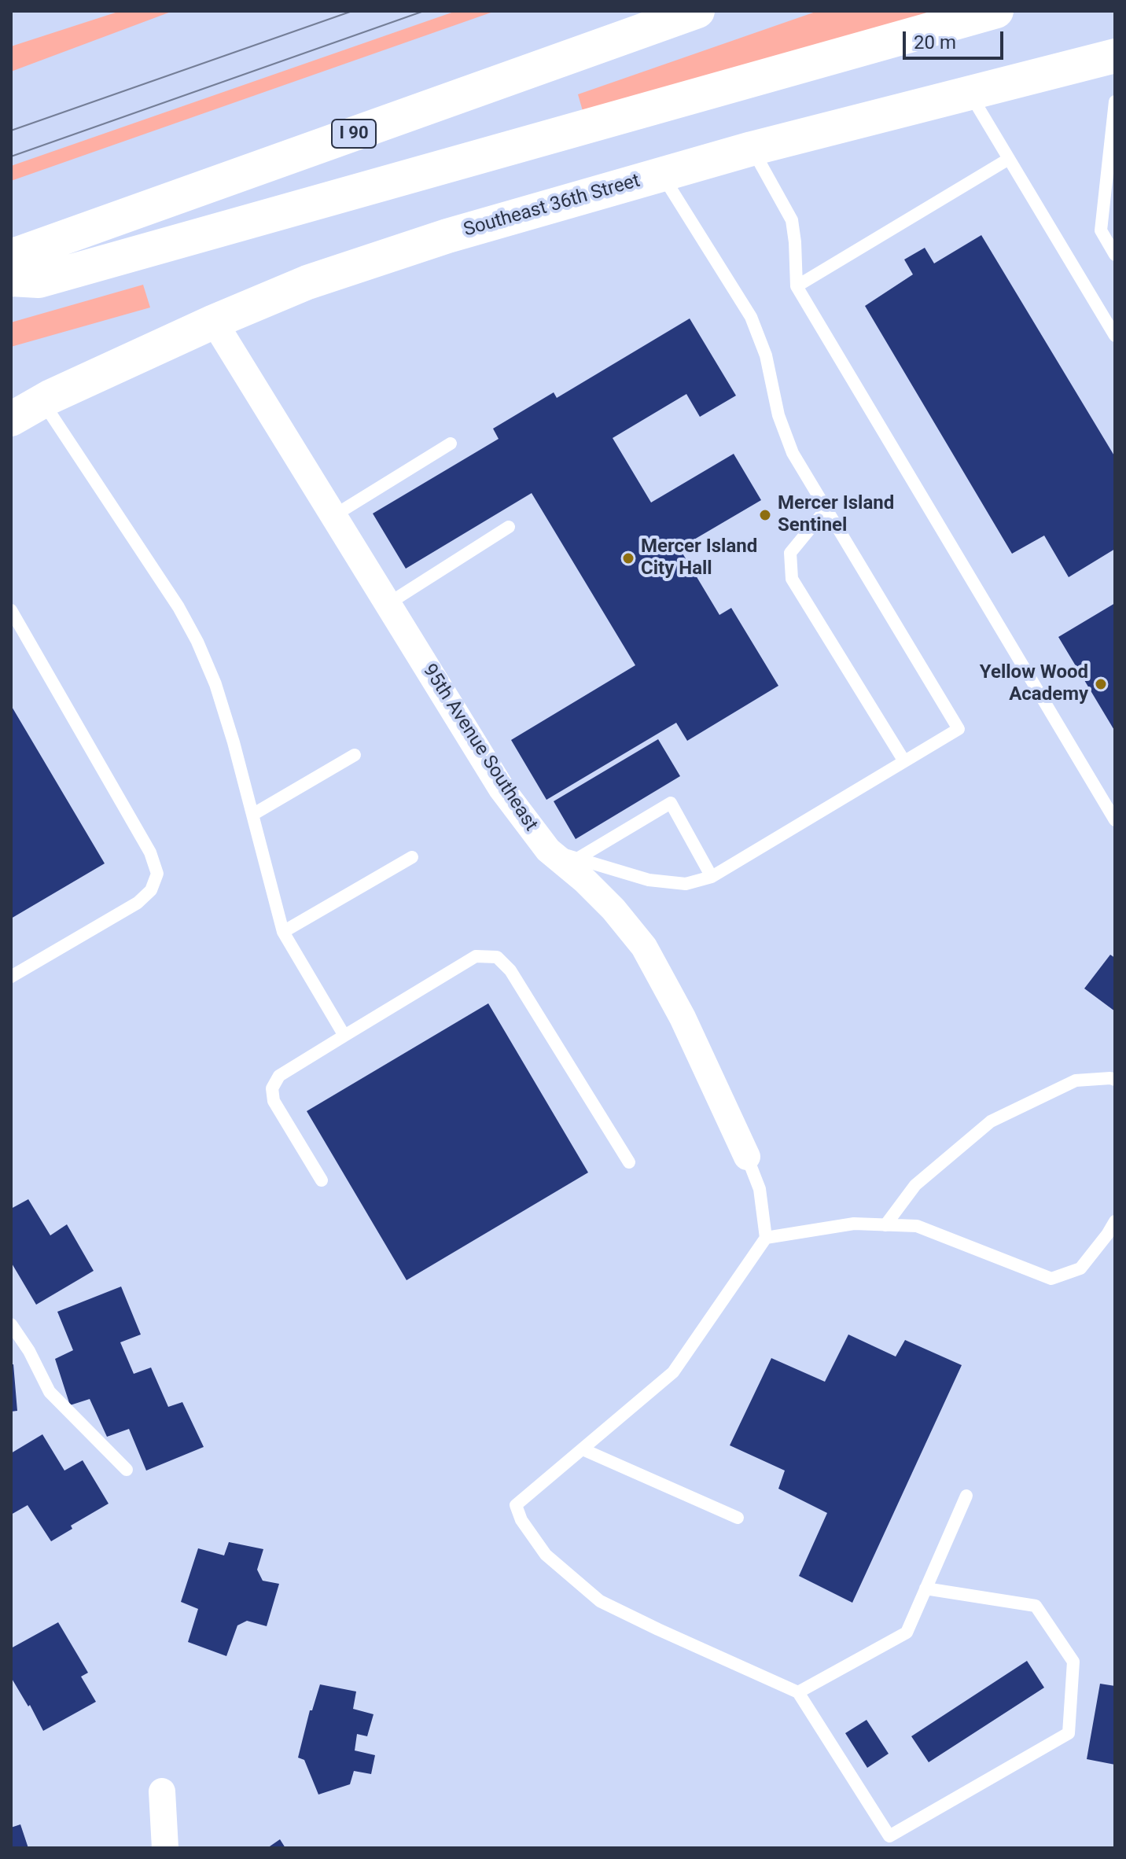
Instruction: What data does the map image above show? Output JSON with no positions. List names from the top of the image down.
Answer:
{
  "streets": {
    "main road": ["I 90", "Southeast 36th Street"],
    "street": ["95th Avenue Southeast"]
  },
  "crossings": [
    ["Southeast 36th Street", "95th Avenue Southeast"]
  ],
  "places": ["Mercer Island Sentinel", "Mercer Island City Hall", "Yellow Wood Academy"],
  "scale_bar": "20 m"
}
